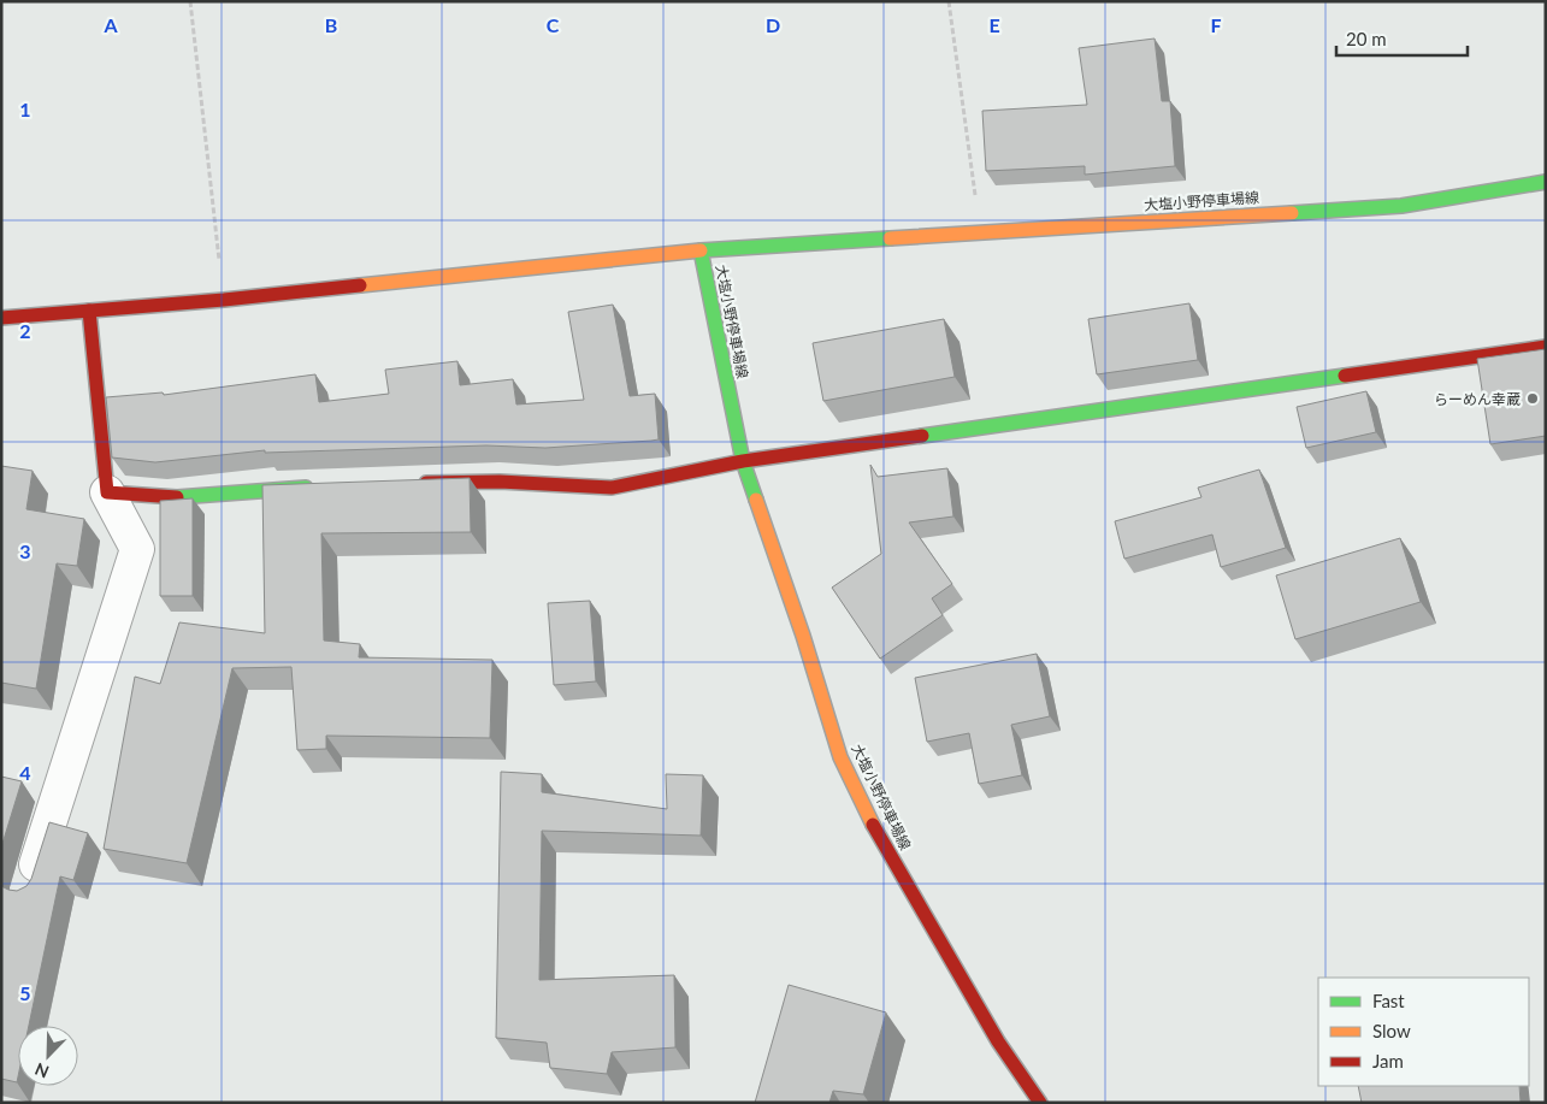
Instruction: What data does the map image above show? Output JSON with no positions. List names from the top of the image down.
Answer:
{
  "streets": {
    "street": ["大塩小野停車場線"]
  },
  "places": ["らーめん幸蔵"],
  "legend": ["Fast", "Slow", "Jam"],
  "scale_bar": "20 m",
  "north": "bottom left",
  "grid": {
    "columns": [
      "A",
      "B",
      "C",
      "D",
      "E",
      "F"
    ],
    "rows": [
      "1",
      "2",
      "3",
      "4",
      "5"
    ]
  }
}
